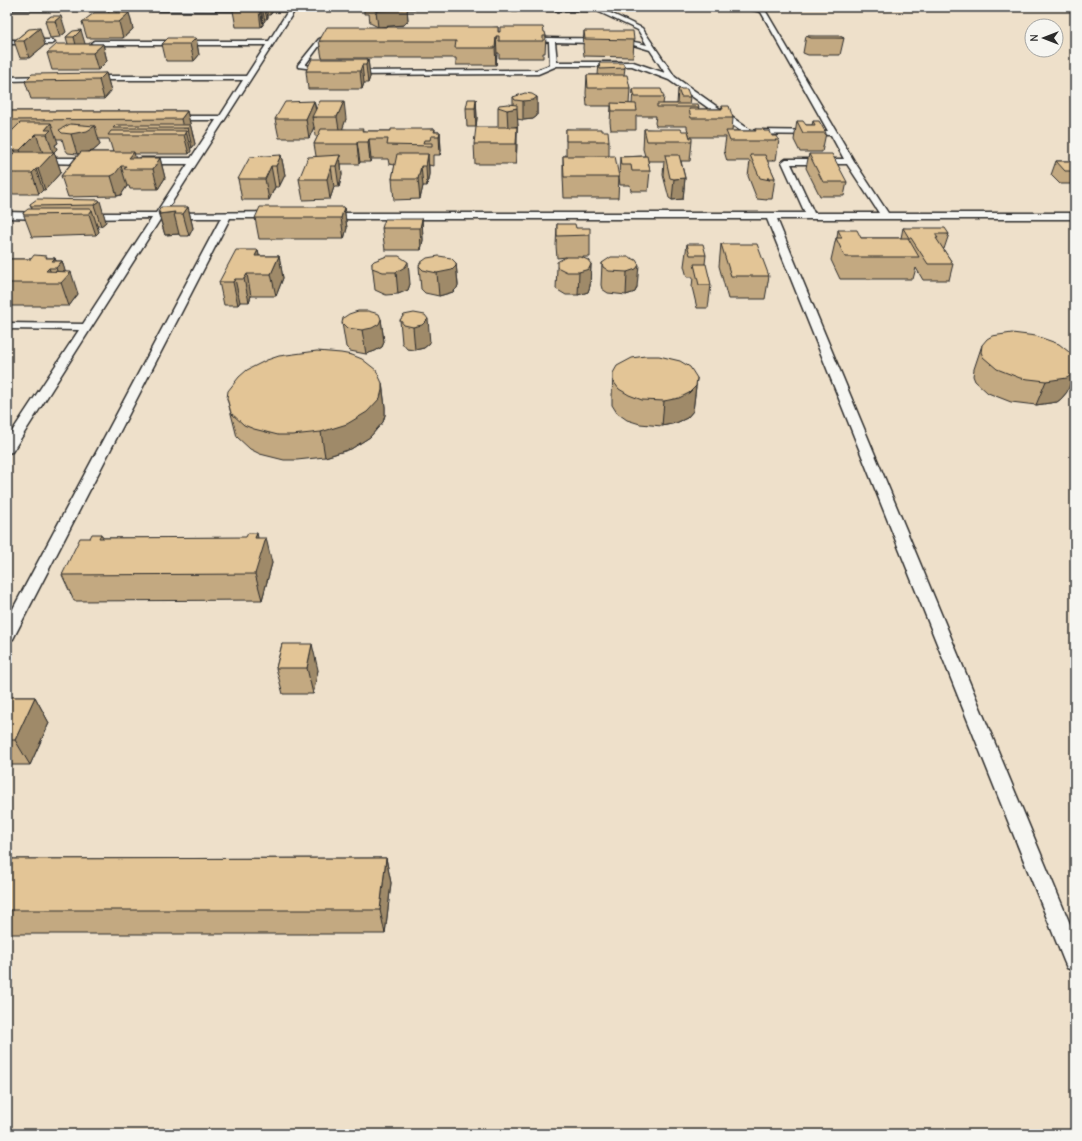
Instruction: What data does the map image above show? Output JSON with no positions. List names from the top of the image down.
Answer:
{
  "north": "left"
}
